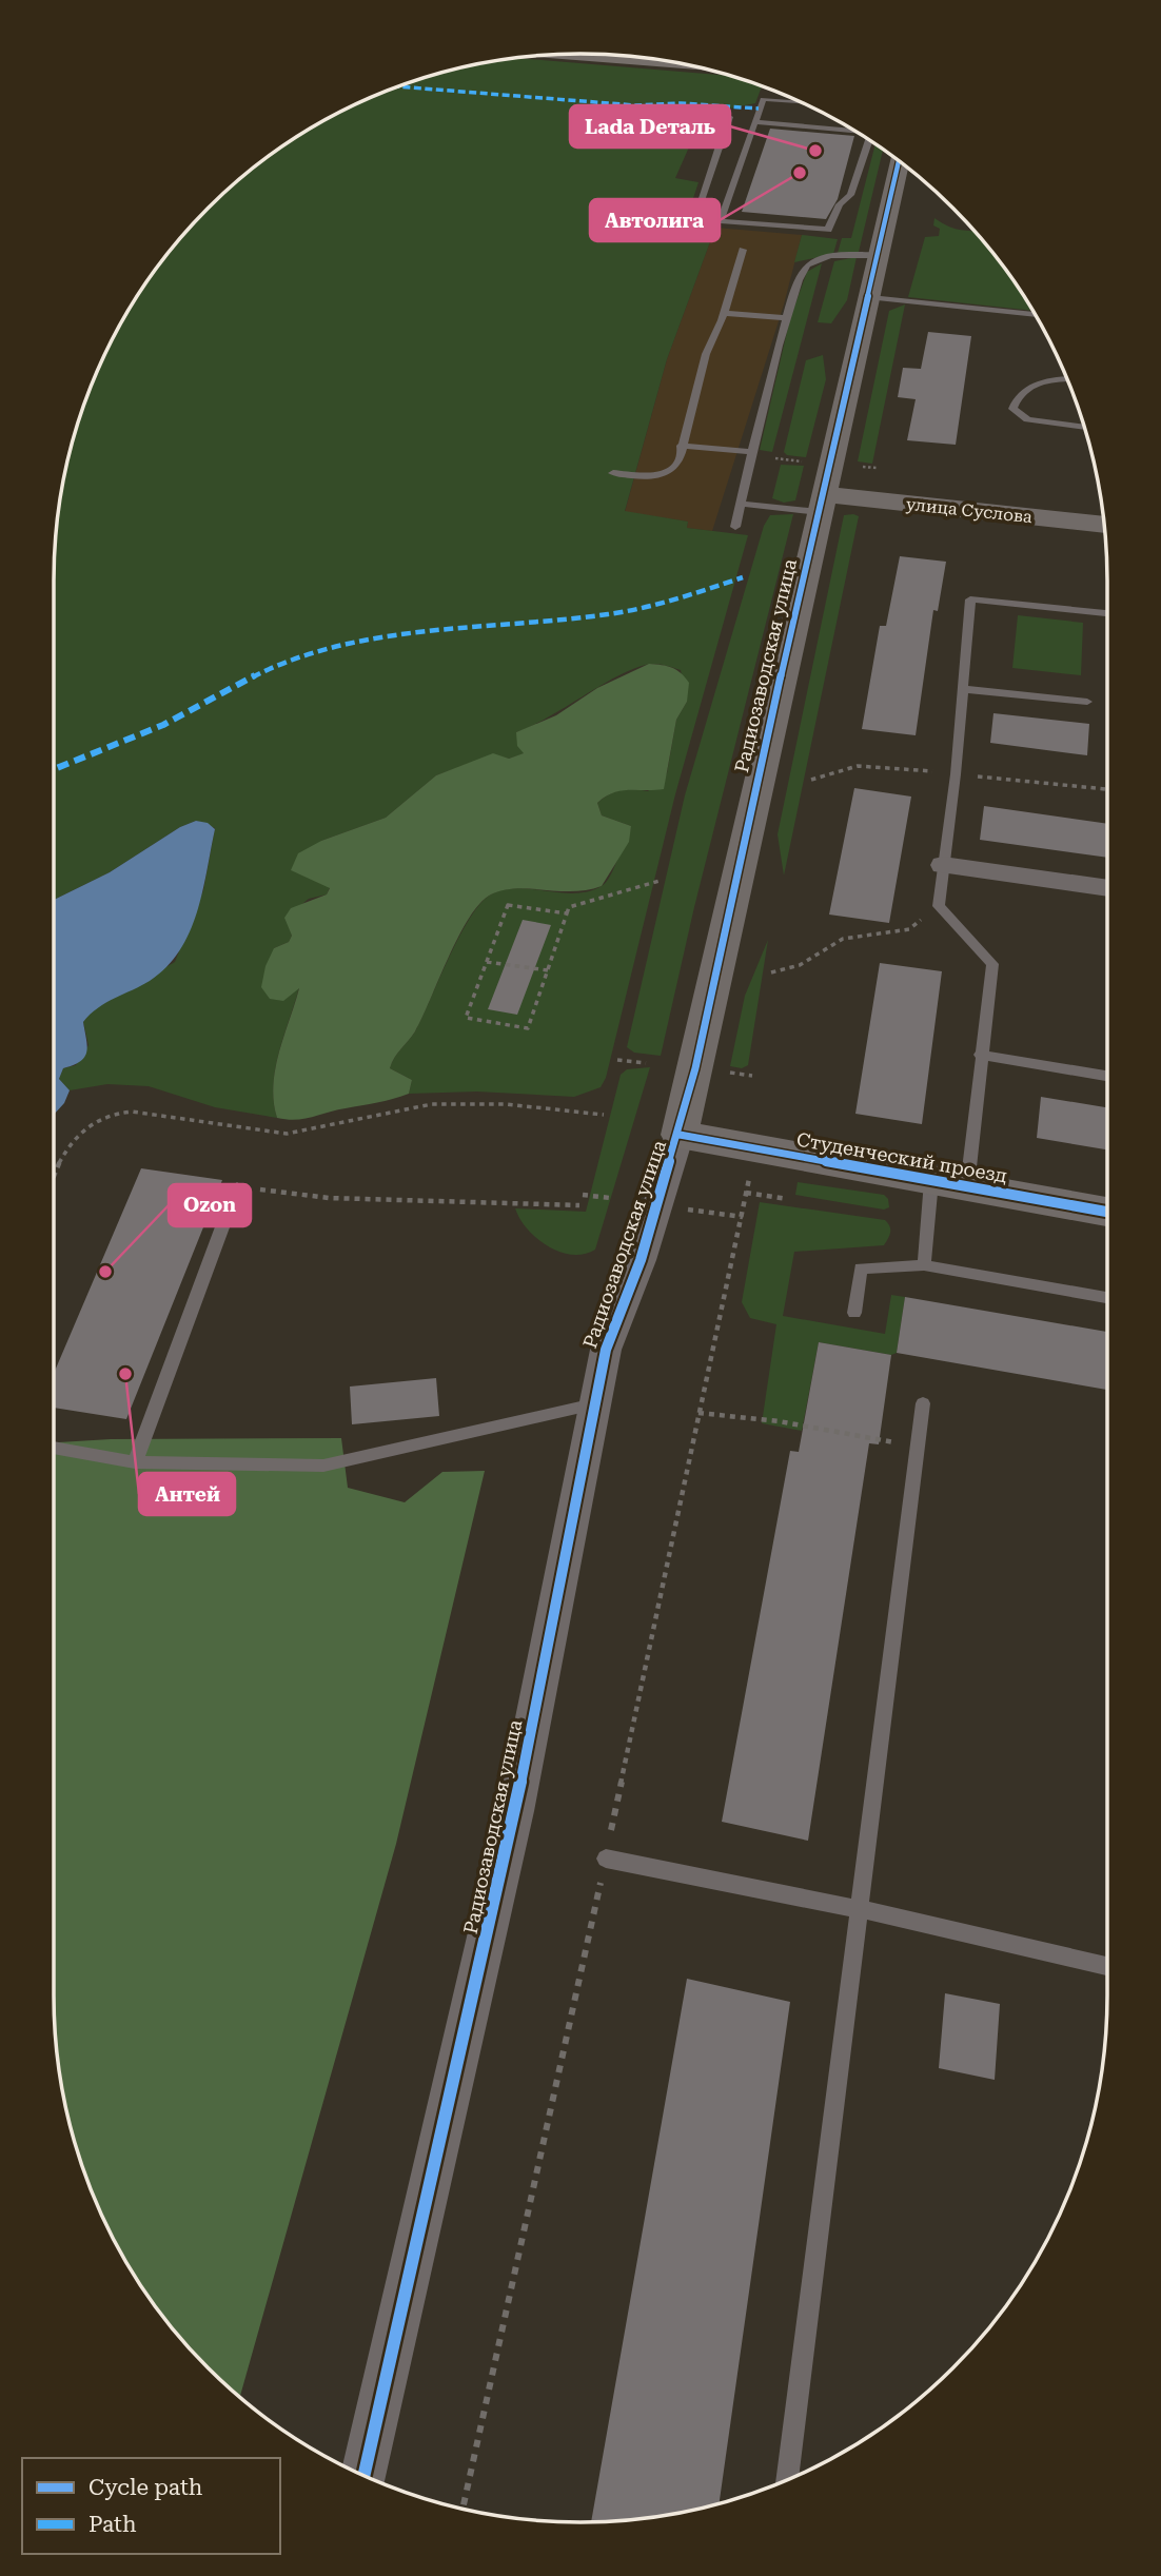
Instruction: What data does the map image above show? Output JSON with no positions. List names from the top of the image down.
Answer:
{
  "streets": {
    "street": ["улица Суслова", "Радиозаводская улица", "Студенческий проезд"]
  },
  "crossings": [
    ["улица Суслова", "Радиозаводская улица"],
    ["Радиозаводская улица", "Студенческий проезд"]
  ],
  "places": [
    "Lada Dеталь",
    "Автолига",
    "Ozon",
    "Антей"
  ],
  "legend": ["Cycle path", "Path"]
}
